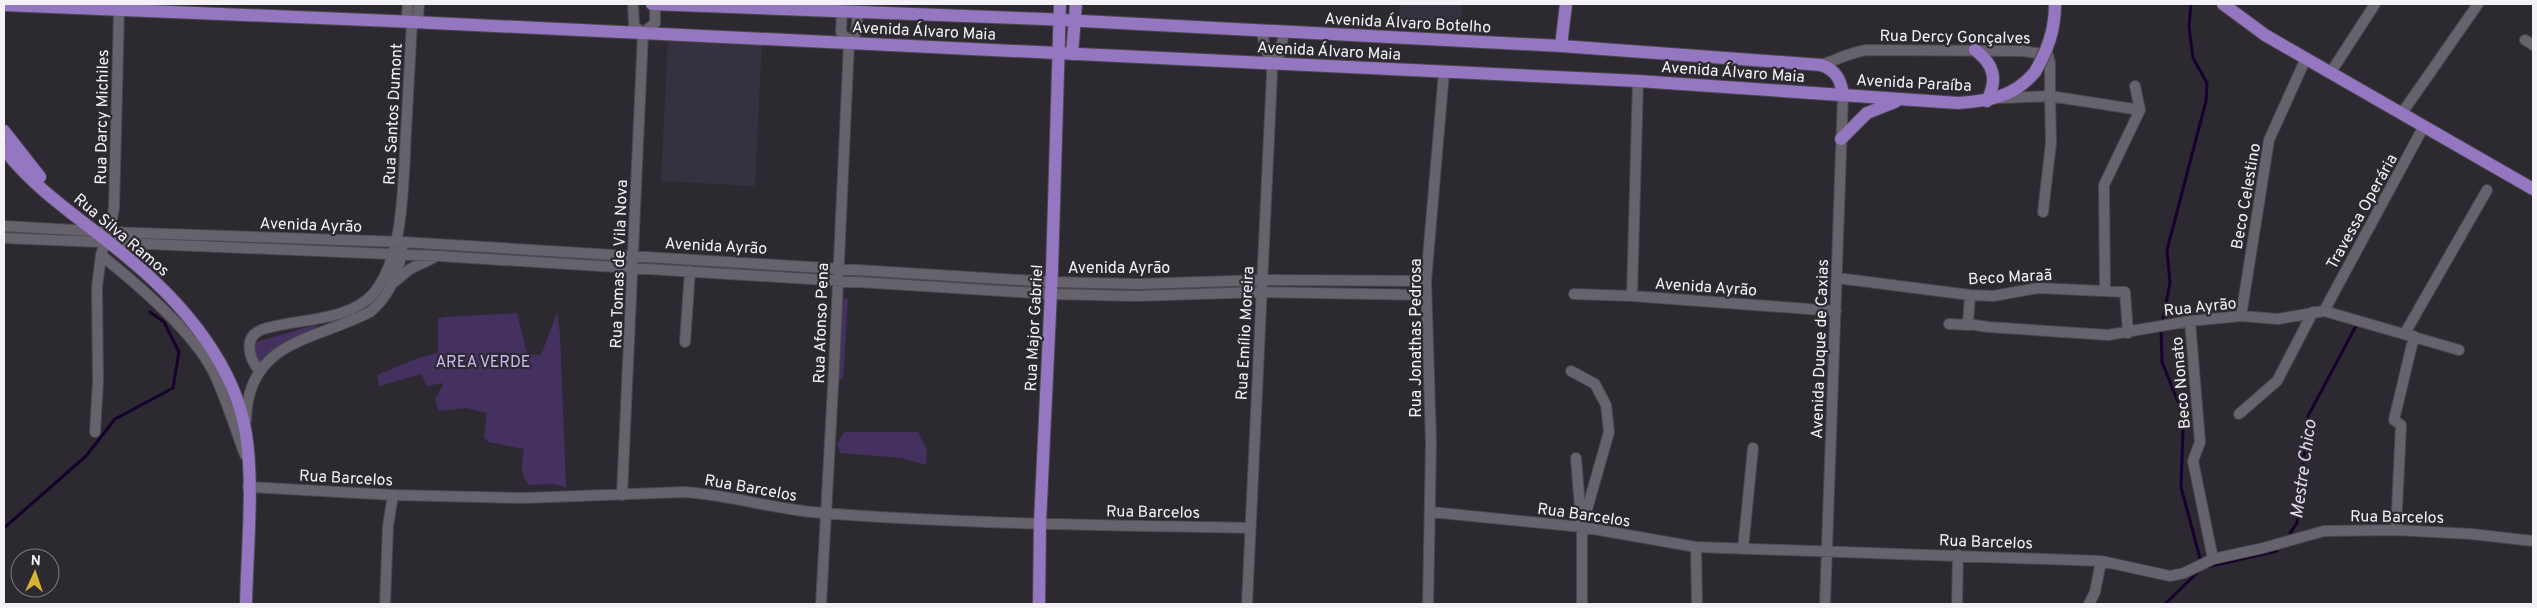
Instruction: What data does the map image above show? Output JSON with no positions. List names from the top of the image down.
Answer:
{
  "streets": {
    "main road": [
      "Avenida Álvaro Botelho",
      "Avenida Álvaro Maia",
      "Avenida Paraíba",
      "Rua Silva Ramos",
      "Rua Major Gabriel"
    ],
    "street": [
      "Rua Dercy Gonçalves",
      "Rua Santos Dumont",
      "Rua Darcy Michiles",
      "Beco Celestino",
      "Travessa Operária",
      "Avenida Ayrão",
      "Rua Tomas de Vila Nova",
      "Beco Maraã",
      "Rua Ayrão",
      "Rua Afonso Pena",
      "Rua Emílio Moreira",
      "Rua Jonathas Pedrosa",
      "Avenida Duque de Caxias",
      "Beco Nonato",
      "Rua Barcelos"
    ]
  },
  "crossings": [
    ["Avenida Álvaro Botelho", "Rua Dercy Gonçalves"],
    ["Avenida Álvaro Botelho", "Rua Tomas de Vila Nova"],
    ["Avenida Álvaro Botelho", "Rua Afonso Pena"],
    ["Avenida Álvaro Botelho", "Rua Major Gabriel"],
    ["Avenida Álvaro Botelho", "Rua Emílio Moreira"],
    ["Avenida Álvaro Maia", "Avenida Paraíba"],
    ["Avenida Álvaro Maia", "Rua Santos Dumont"],
    ["Avenida Álvaro Maia", "Rua Darcy Michiles"],
    ["Avenida Álvaro Maia", "Rua Tomas de Vila Nova"],
    ["Avenida Álvaro Maia", "Rua Afonso Pena"],
    ["Avenida Álvaro Maia", "Rua Major Gabriel"],
    ["Avenida Álvaro Maia", "Rua Emílio Moreira"],
    ["Avenida Álvaro Maia", "Rua Jonathas Pedrosa"],
    ["Avenida Álvaro Maia", "Avenida Duque de Caxias"],
    ["Avenida Paraíba", "Avenida Duque de Caxias"],
    ["Rua Santos Dumont", "Avenida Ayrão"],
    ["Rua Santos Dumont", "Rua Silva Ramos"],
    ["Rua Darcy Michiles", "Avenida Ayrão"],
    ["Rua Darcy Michiles", "Rua Silva Ramos"],
    ["Beco Celestino", "Rua Ayrão"],
    ["Travessa Operária", "Rua Ayrão"],
    ["Avenida Ayrão", "Rua Silva Ramos"],
    ["Avenida Ayrão", "Rua Tomas de Vila Nova"],
    ["Avenida Ayrão", "Rua Afonso Pena"],
    ["Avenida Ayrão", "Rua Major Gabriel"],
    ["Avenida Ayrão", "Rua Emílio Moreira"],
    ["Avenida Ayrão", "Rua Jonathas Pedrosa"],
    ["Avenida Ayrão", "Avenida Duque de Caxias"],
    ["Rua Silva Ramos", "Rua Barcelos"],
    ["Rua Tomas de Vila Nova", "Rua Barcelos"],
    ["Beco Maraã", "Rua Ayrão"],
    ["Beco Maraã", "Avenida Duque de Caxias"],
    ["Rua Ayrão", "Beco Nonato"],
    ["Rua Afonso Pena", "Rua Barcelos"],
    ["Rua Major Gabriel", "Rua Barcelos"],
    ["Rua Emílio Moreira", "Rua Barcelos"],
    ["Rua Jonathas Pedrosa", "Rua Barcelos"],
    ["Avenida Duque de Caxias", "Rua Barcelos"],
    ["Beco Nonato", "Rua Barcelos"]
  ],
  "water": ["Mestre Chico"],
  "parks": ["AREA VERDE"],
  "north": "top"
}
